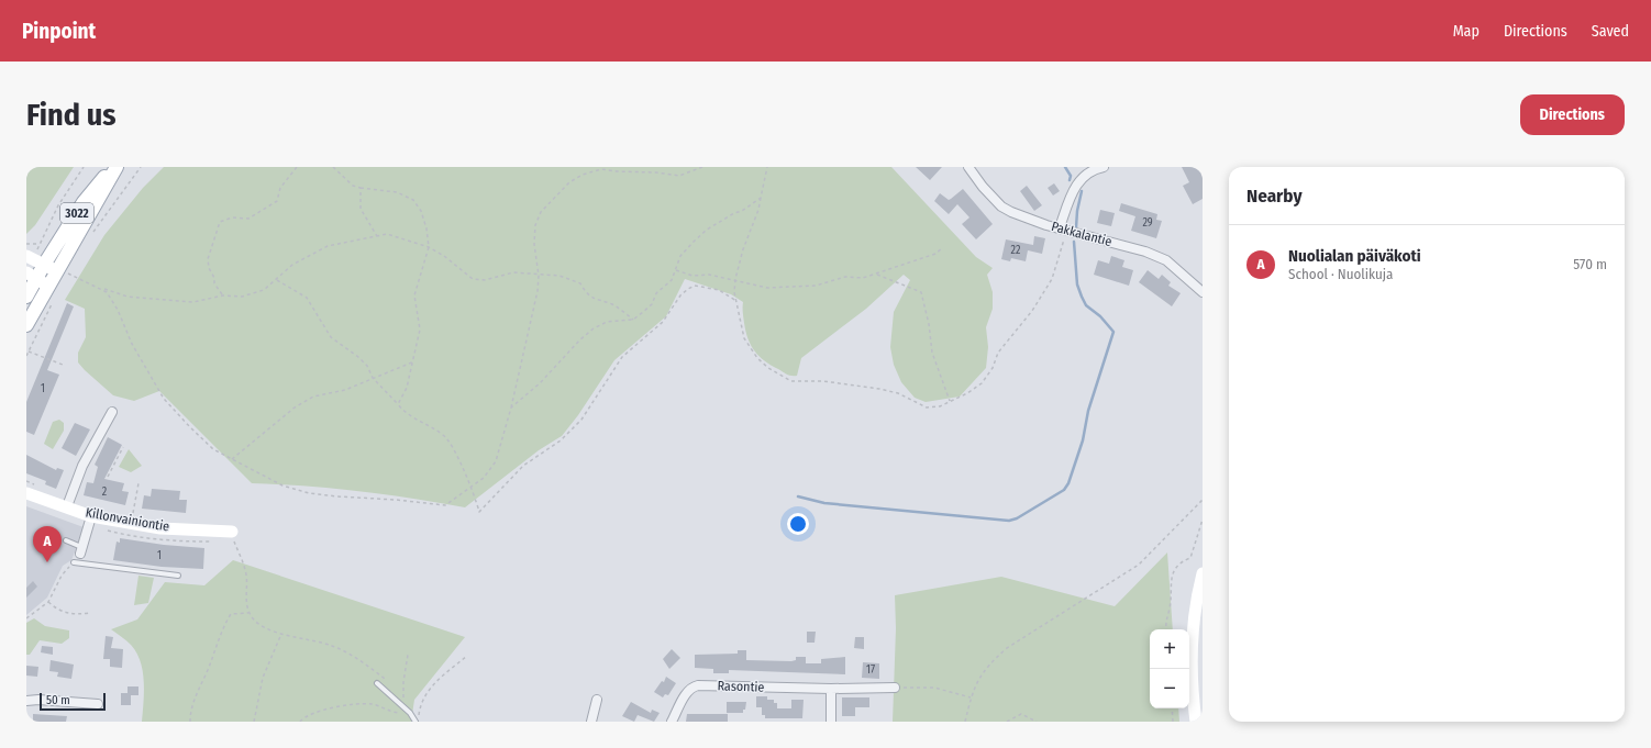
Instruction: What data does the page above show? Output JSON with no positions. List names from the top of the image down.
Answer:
{
  "streets": {
    "main road": ["3022"],
    "street": ["Pakkalantie", "Killonvainiontie", "Rasontie"]
  },
  "house_numbers": [
    "29",
    "22",
    "1",
    "2",
    "1",
    "17"
  ],
  "scale_bar": "50 m",
  "page": {
    "header": "Pinpoint",
    "nav": ["Map", "Directions", "Saved"],
    "buttons": "Directions",
    "title": "Find us",
    "heading": "Nearby",
    "list": [
      {
        "mark": "A",
        "name": "Nuolialan päiväkoti",
        "note": "School · Nuolikuja",
        "value": "570 m"
      }
    ],
    "pins": "A",
    "map_buttons": ["+", "−"],
    "scale": "50 m"
  }
}
